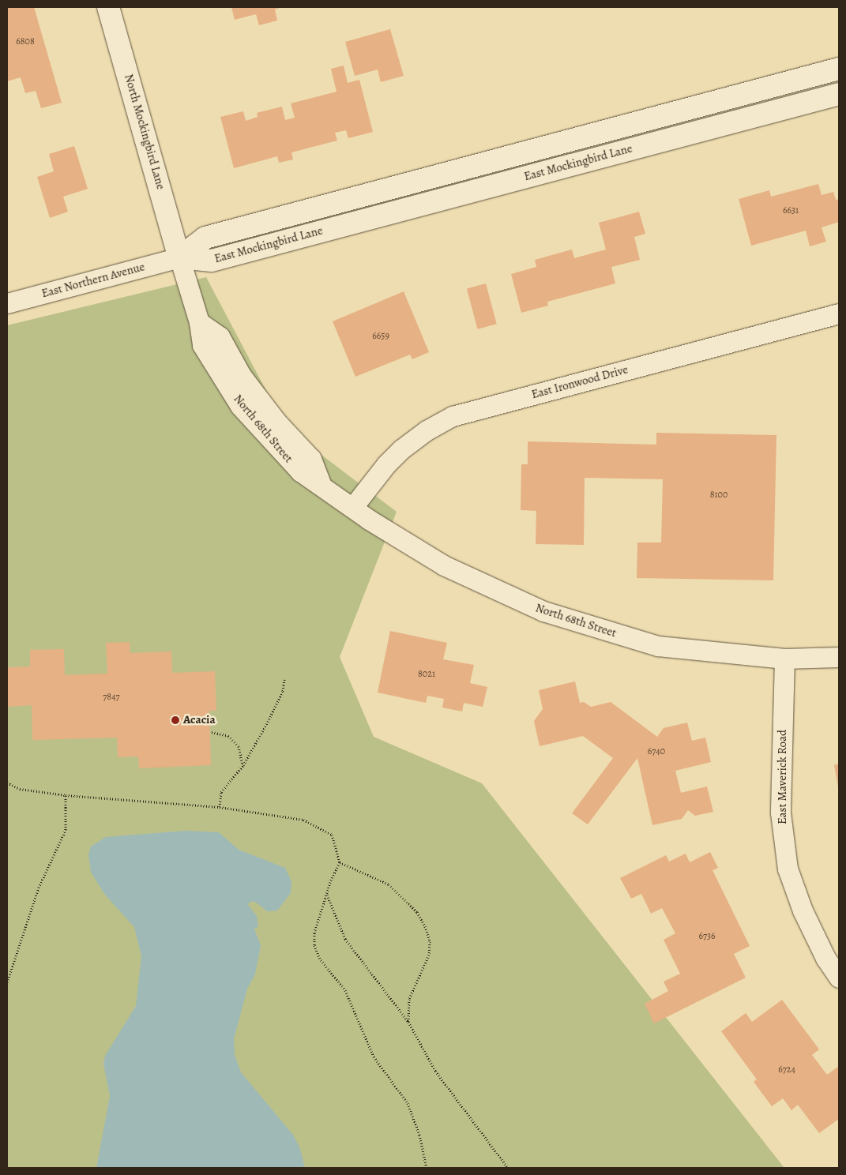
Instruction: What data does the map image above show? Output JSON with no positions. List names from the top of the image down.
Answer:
{
  "streets": {
    "street": [
      "North Mockingbird Lane",
      "East Mockingbird Lane",
      "East Northern Avenue",
      "East Ironwood Drive",
      "North 68th Street",
      "East Maverick Road"
    ]
  },
  "crossings": [
    ["North Mockingbird Lane", "East Mockingbird Lane"],
    ["North Mockingbird Lane", "East Northern Avenue"],
    ["North Mockingbird Lane", "North 68th Street"],
    ["East Mockingbird Lane", "East Northern Avenue"],
    ["East Mockingbird Lane", "North 68th Street"],
    ["East Northern Avenue", "North 68th Street"],
    ["East Ironwood Drive", "North 68th Street"],
    ["North 68th Street", "East Maverick Road"]
  ],
  "places": ["Acacia"],
  "house_numbers": [
    "6808",
    "6631",
    "6659",
    "8100",
    "8021",
    "7847",
    "6740",
    "6736",
    "6724"
  ]
}
